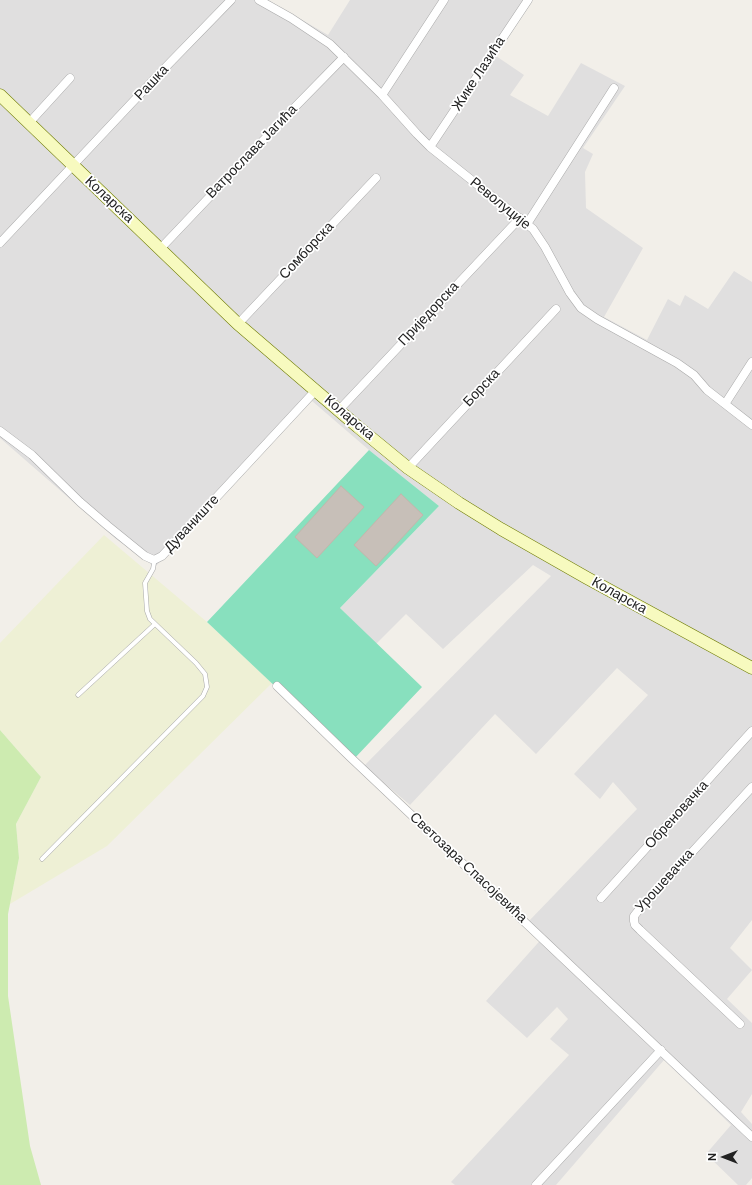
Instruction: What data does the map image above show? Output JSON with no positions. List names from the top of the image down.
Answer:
{
  "streets": {
    "main road": ["Коларска"],
    "street": [
      "Жике Лазића",
      "Рашка",
      "Ватрослава Јагића",
      "Револуције",
      "Сомборска",
      "Приједорска",
      "Борска",
      "Дуваниште",
      "Обреновачка",
      "Светозара Спасојевића",
      "Урошевачка"
    ]
  },
  "crossings": [
    ["Жике Лазића", "Револуције"],
    ["Рашка", "Коларска"],
    ["Ватрослава Јагића", "Коларска"],
    ["Ватрослава Јагића", "Револуције"],
    ["Коларска", "Сомборска"],
    ["Коларска", "Приједорска"],
    ["Коларска", "Борска"],
    ["Коларска", "Дуваниште"],
    ["Револуције", "Приједорска"]
  ],
  "north": "left"
}
